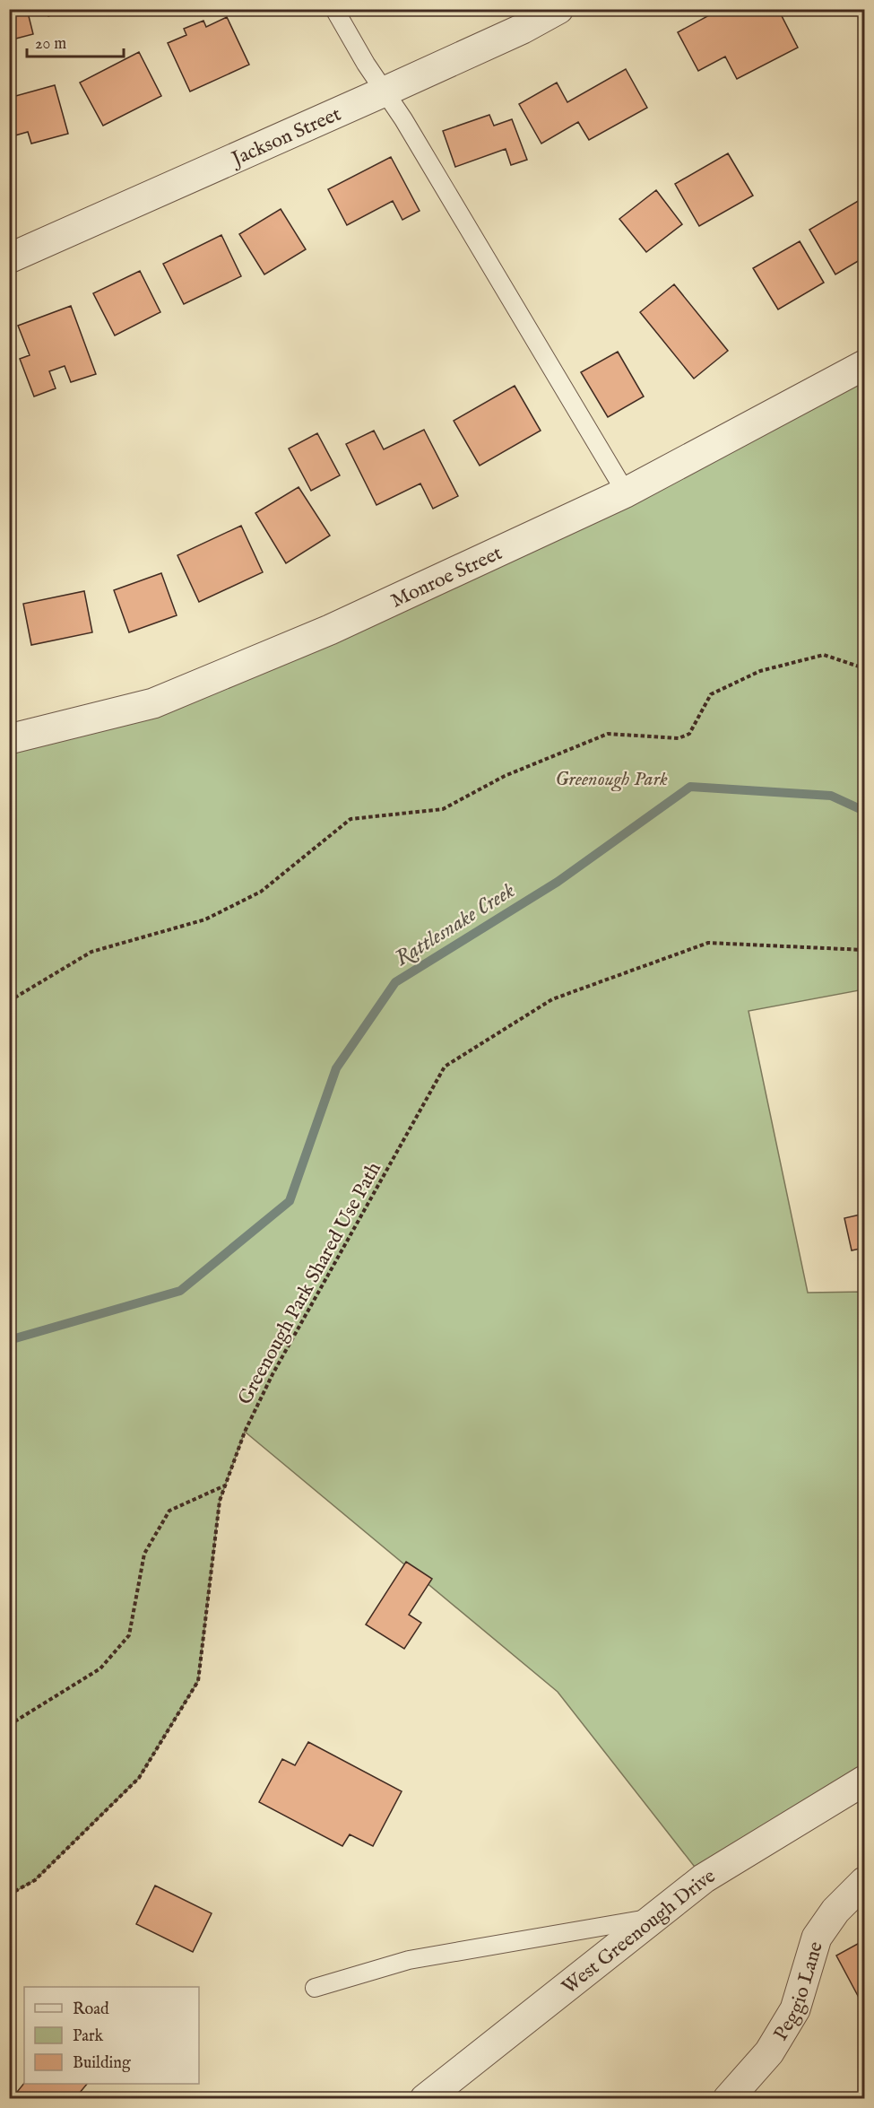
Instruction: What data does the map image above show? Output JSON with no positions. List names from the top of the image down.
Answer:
{
  "streets": {
    "street": [
      "Jackson Street",
      "Monroe Street",
      "West Greenough Drive",
      "Peggio Lane"
    ],
    "path": ["Greenough Park Shared Use Path"]
  },
  "water": ["Rattlesnake Creek"],
  "parks": ["Greenough Park"],
  "legend": ["Road", "Park", "Building"],
  "scale_bar": "20 m"
}
